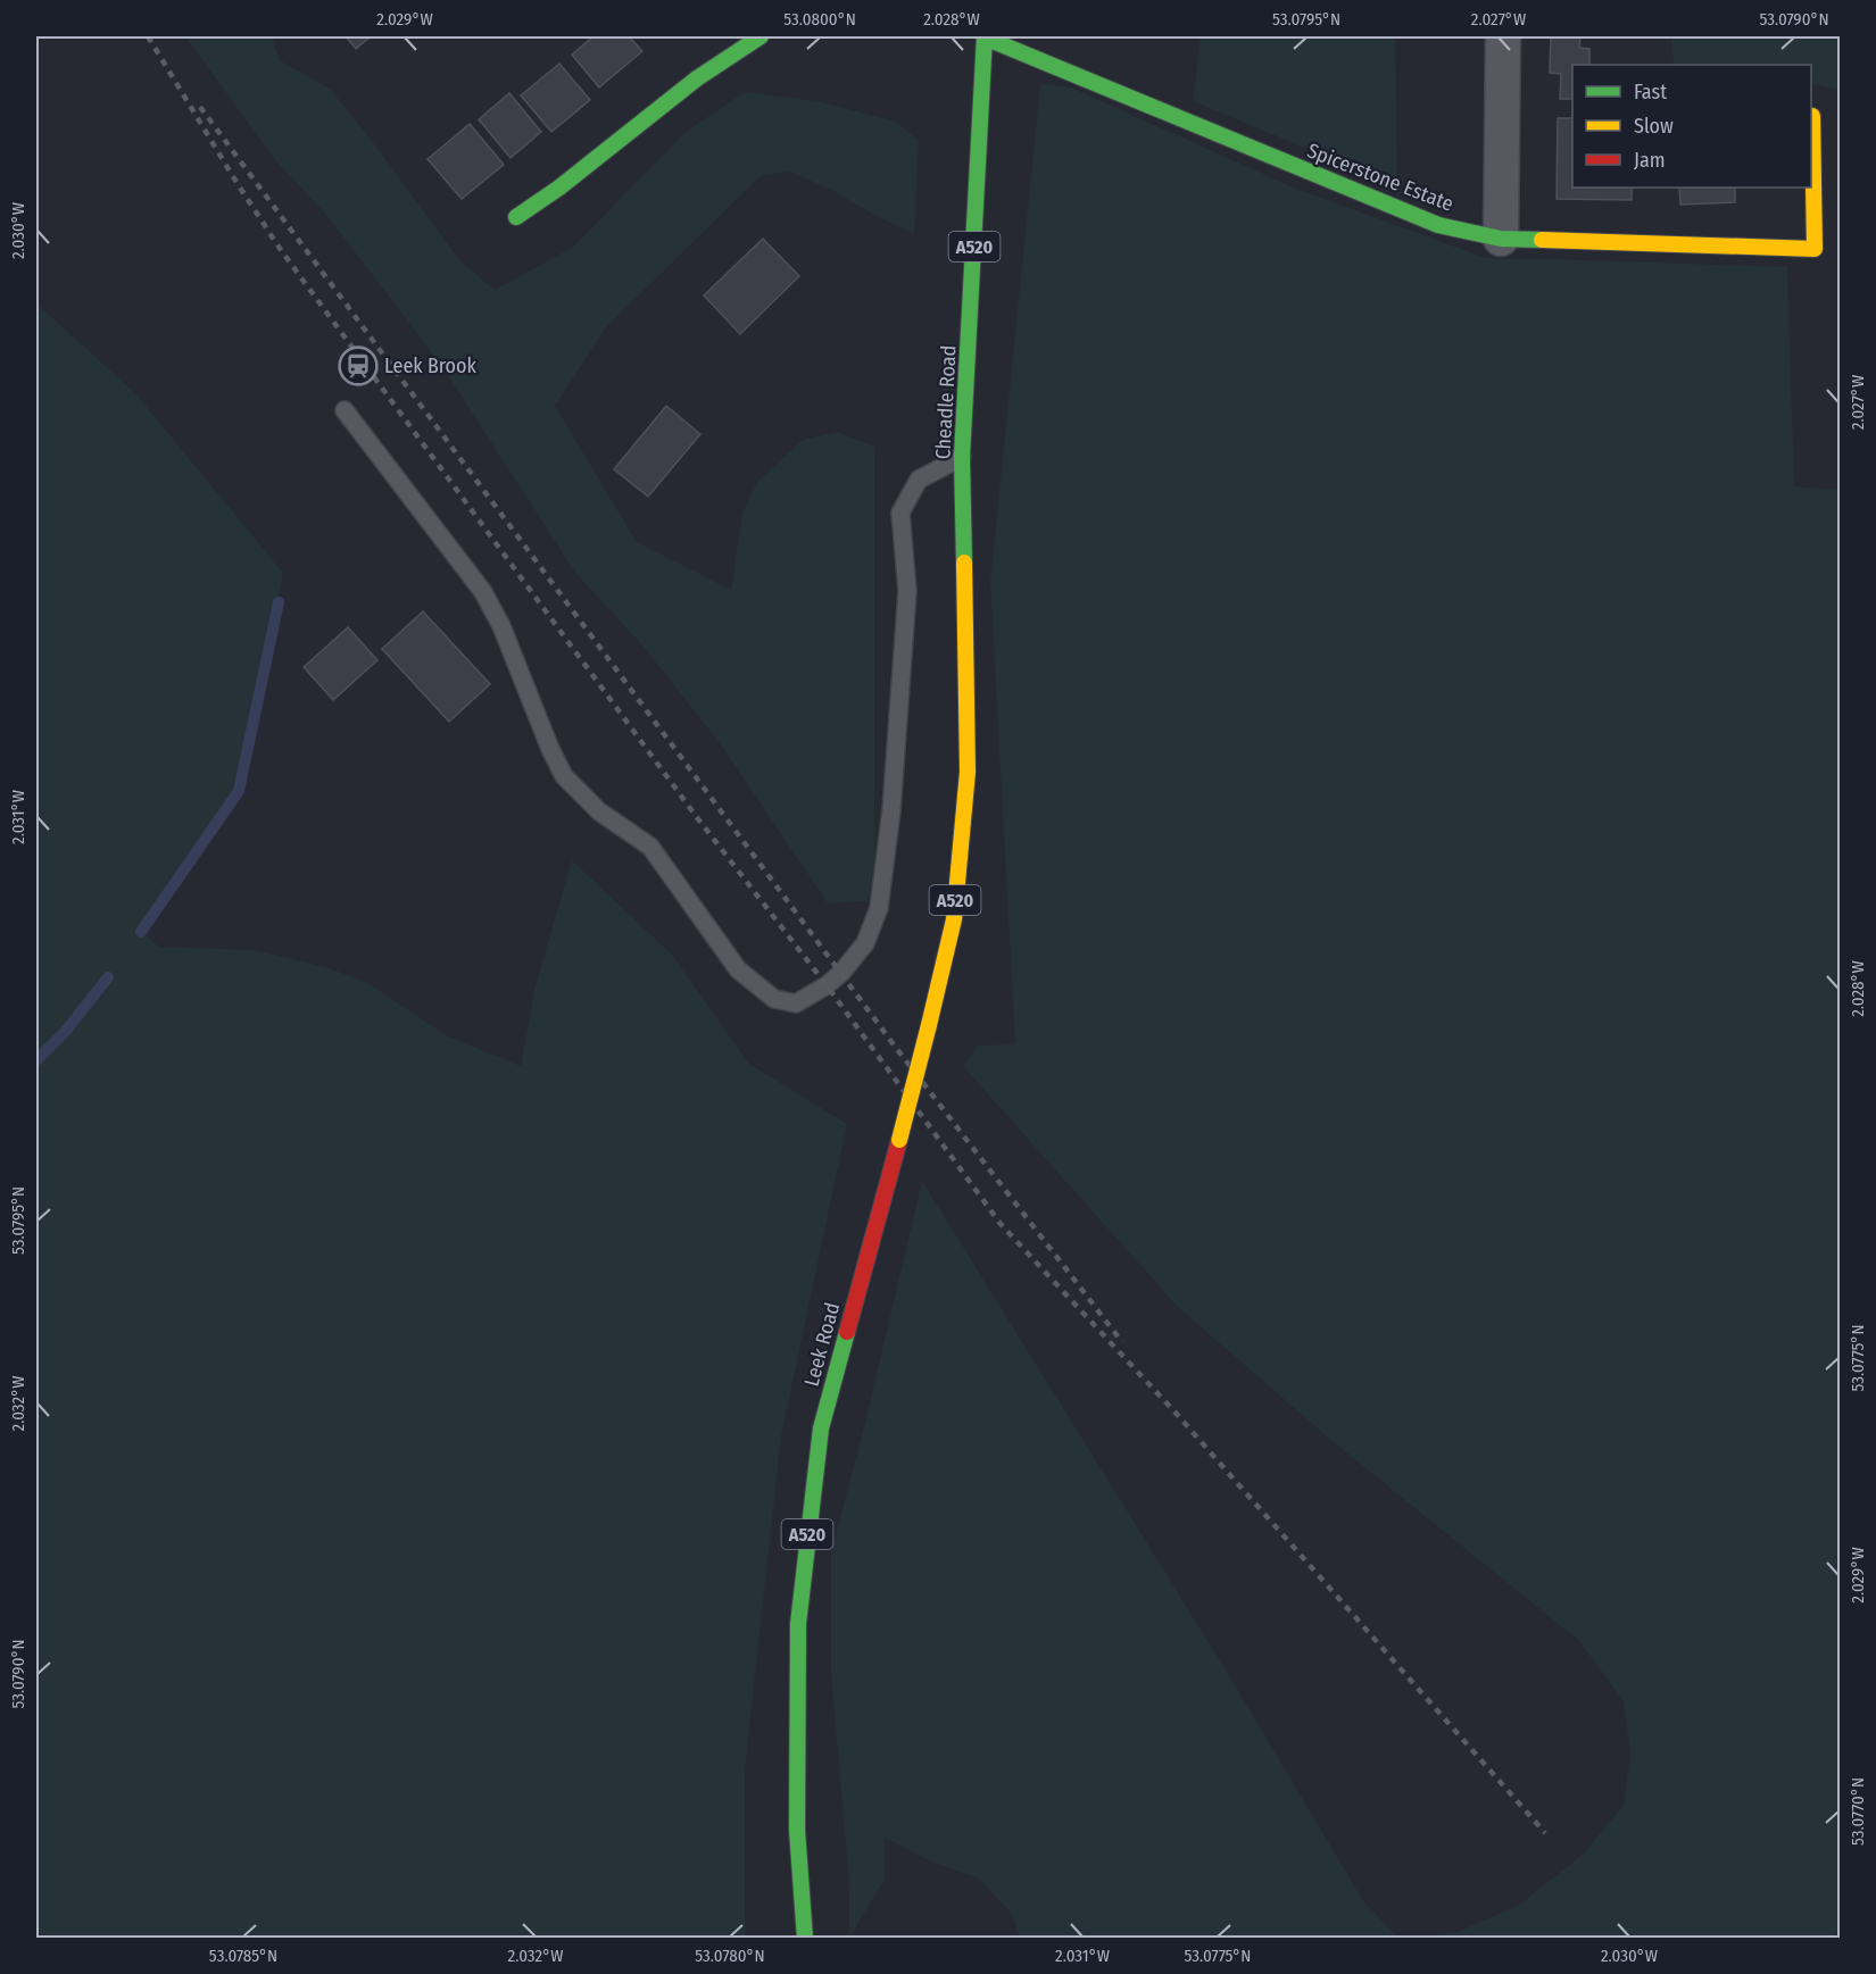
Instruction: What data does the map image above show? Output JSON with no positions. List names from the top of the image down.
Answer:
{
  "streets": {
    "main road": [
      "Spicerstone Estate",
      "A520",
      "Cheadle Road",
      "Leek Road"
    ]
  },
  "crossings": [
    ["Spicerstone Estate", "Cheadle Road"],
    ["Cheadle Road", "Leek Road"]
  ],
  "places": {
    "station": ["Leek Brook"]
  },
  "legend": ["Fast", "Slow", "Jam"],
  "coordinates": [
    "2.029°W",
    "53.0800°N",
    "2.028°W",
    "53.0795°N",
    "2.027°W",
    "53.0790°N",
    "2.030°W",
    "2.031°W",
    "53.0775°N",
    "2.032°W",
    "53.0770°N",
    "53.0785°N",
    "53.0780°N"
  ]
}
